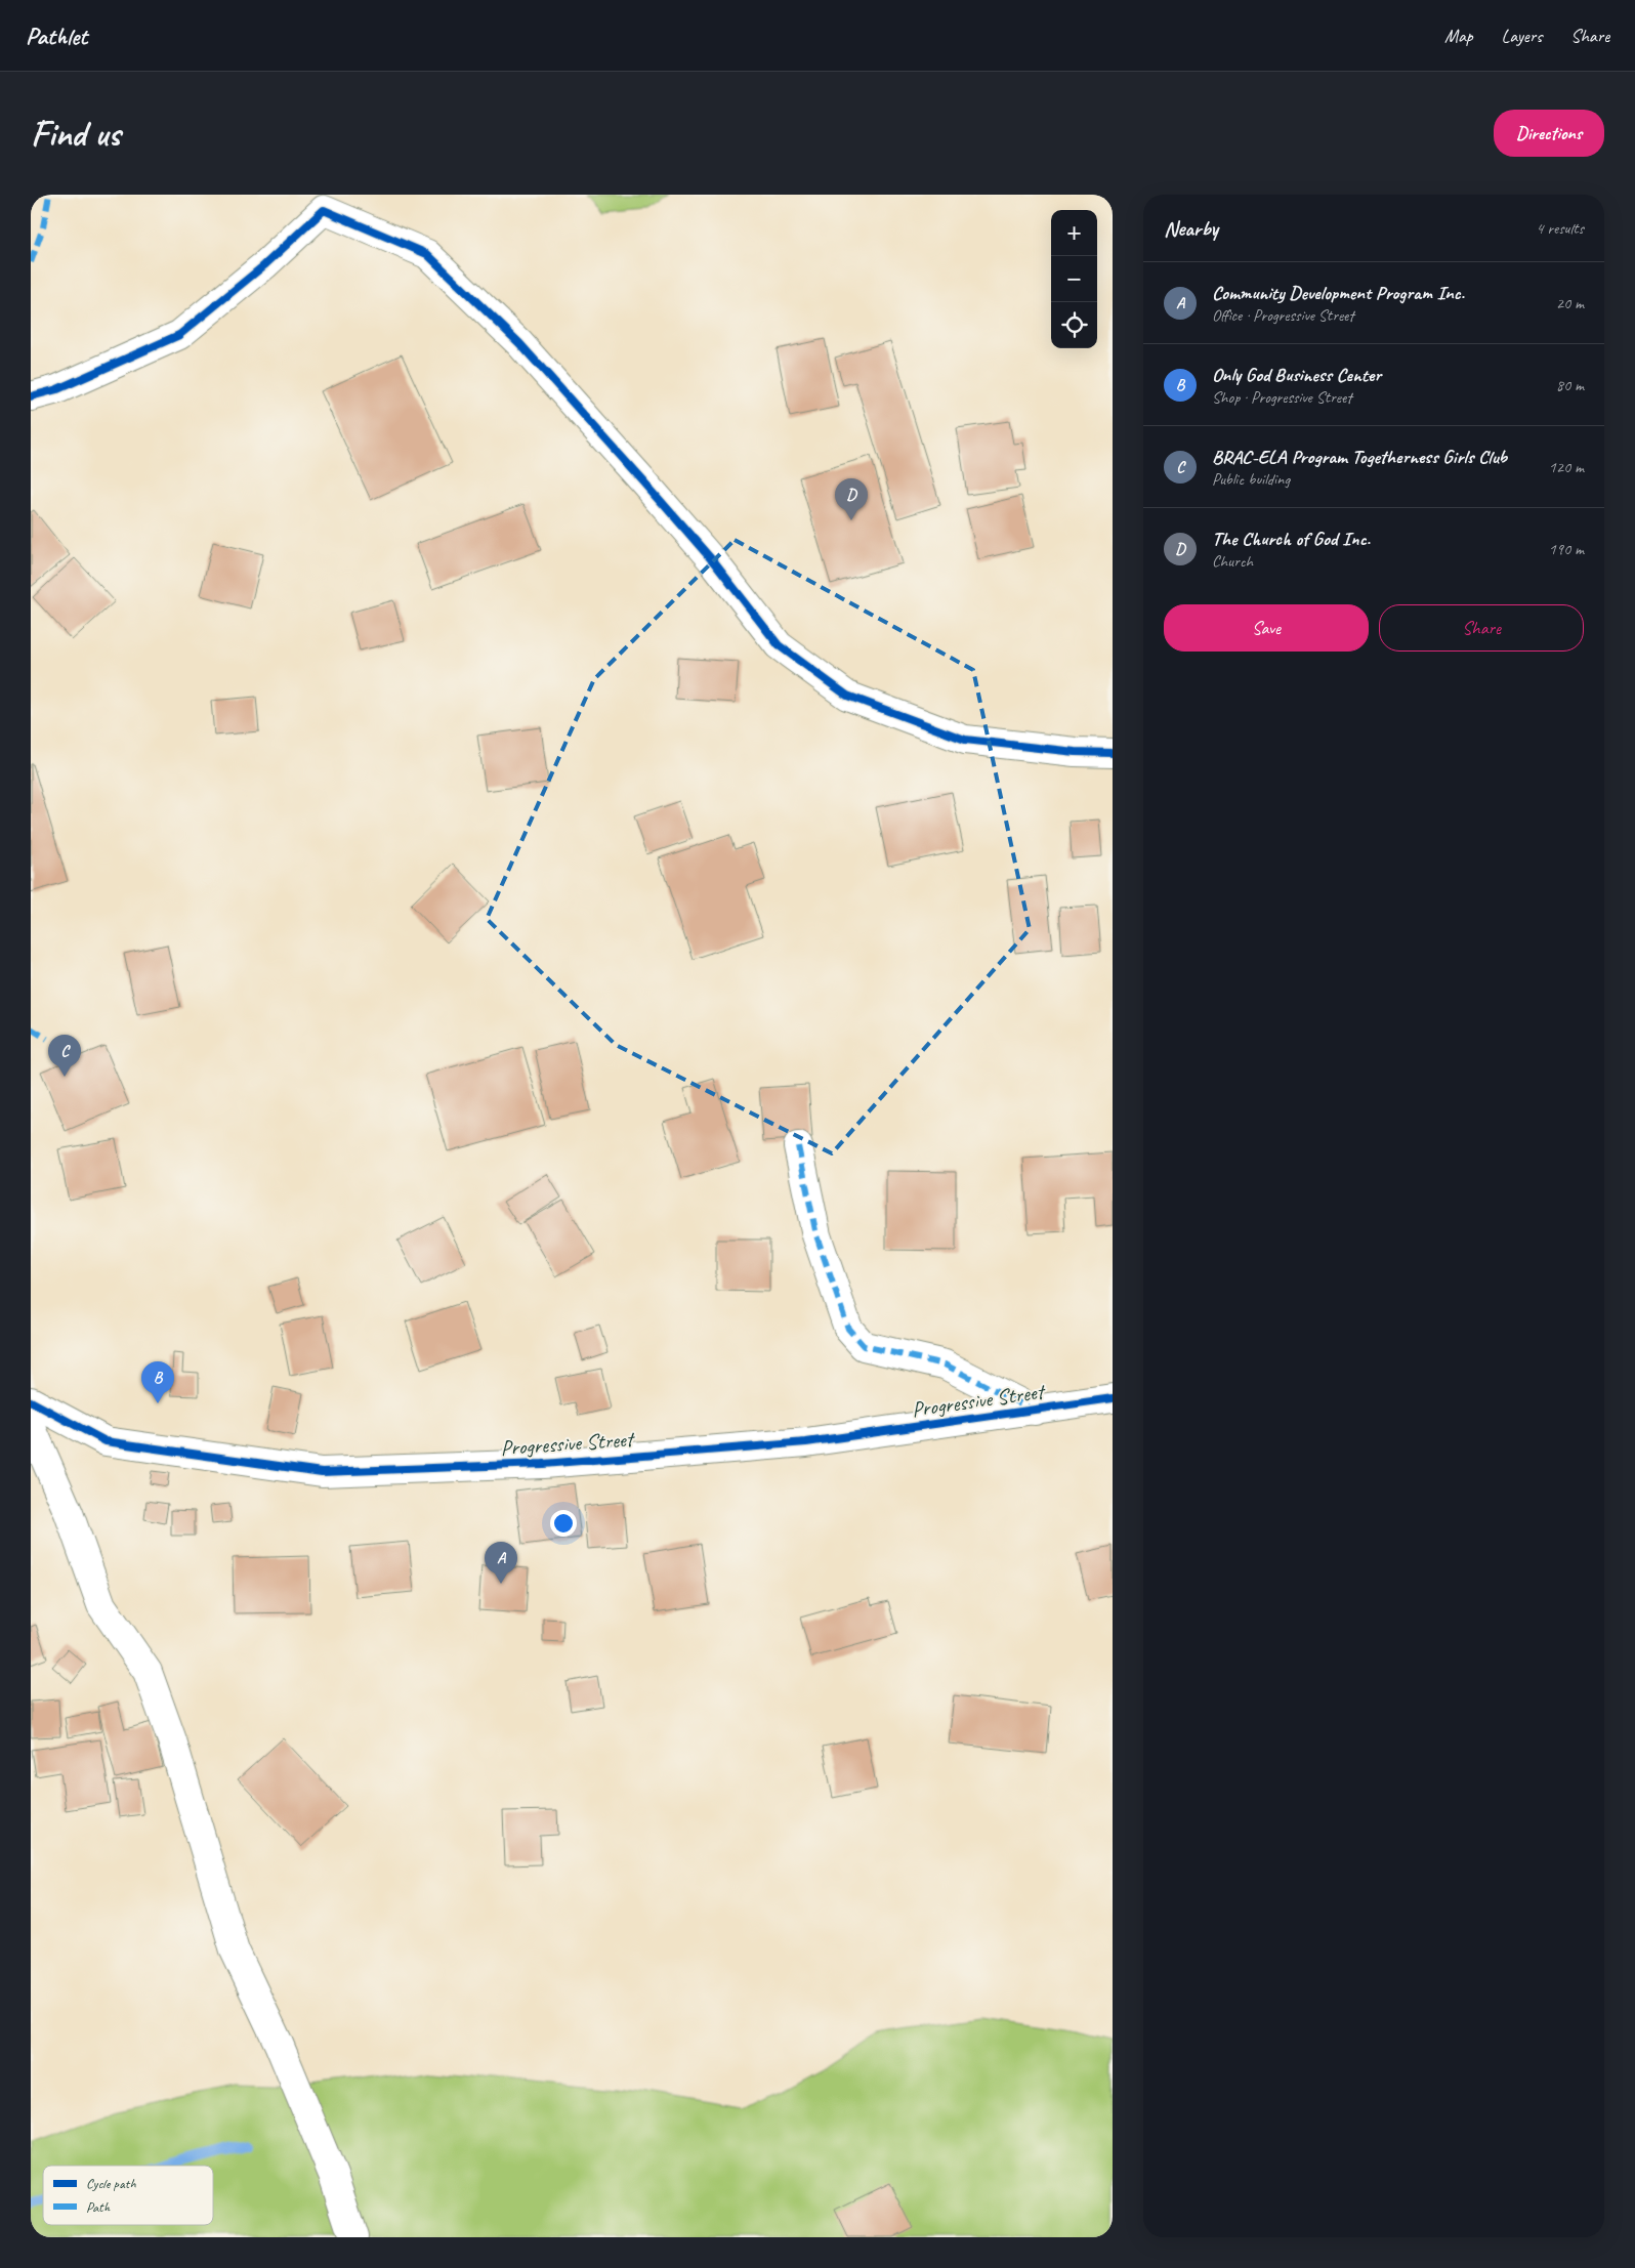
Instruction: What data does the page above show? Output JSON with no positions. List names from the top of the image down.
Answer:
{
  "streets": {
    "street": ["Progressive Street"]
  },
  "legend": ["Cycle path", "Path"],
  "page": {
    "header": "Pathlet",
    "nav": ["Map", "Layers", "Share"],
    "buttons": [
      "Directions",
      ["Save", "Share"]
    ],
    "title": "Find us",
    "heading": ["Nearby", "4 results"],
    "map_buttons": ["+", "−"],
    "list": [
      {
        "mark": "A",
        "name": "Community Development Program Inc.",
        "note": "Office · Progressive Street",
        "value": "20 m"
      },
      {
        "mark": "B",
        "name": "Only God Business Center",
        "note": "Shop · Progressive Street",
        "value": "80 m"
      },
      {
        "mark": "C",
        "name": "BRAC-ELA Program Togetherness Girls Club",
        "note": "Public building",
        "value": "120 m"
      },
      {
        "mark": "D",
        "name": "The Church of God Inc.",
        "note": "Church",
        "value": "190 m"
      }
    ],
    "pins": [
      "D",
      "C",
      "B",
      "A"
    ]
  }
}
